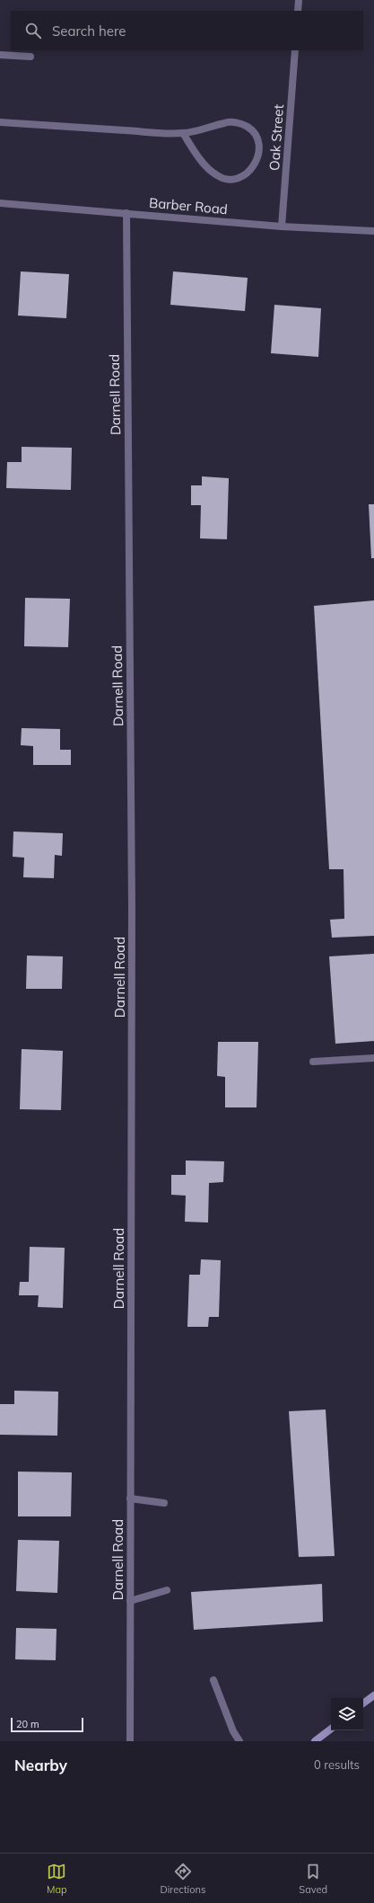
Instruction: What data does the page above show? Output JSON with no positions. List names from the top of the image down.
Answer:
{
  "streets": {
    "street": ["Oak Street", "Barber Road", "Darnell Road"]
  },
  "crossings": [
    ["Oak Street", "Barber Road"],
    ["Barber Road", "Darnell Road"]
  ],
  "scale_bar": "20 m",
  "page": {
    "search": "Search here",
    "scale": "20 m",
    "heading": ["Nearby", "0 results"],
    "nav": ["Map", "Directions", "Saved"]
  }
}
